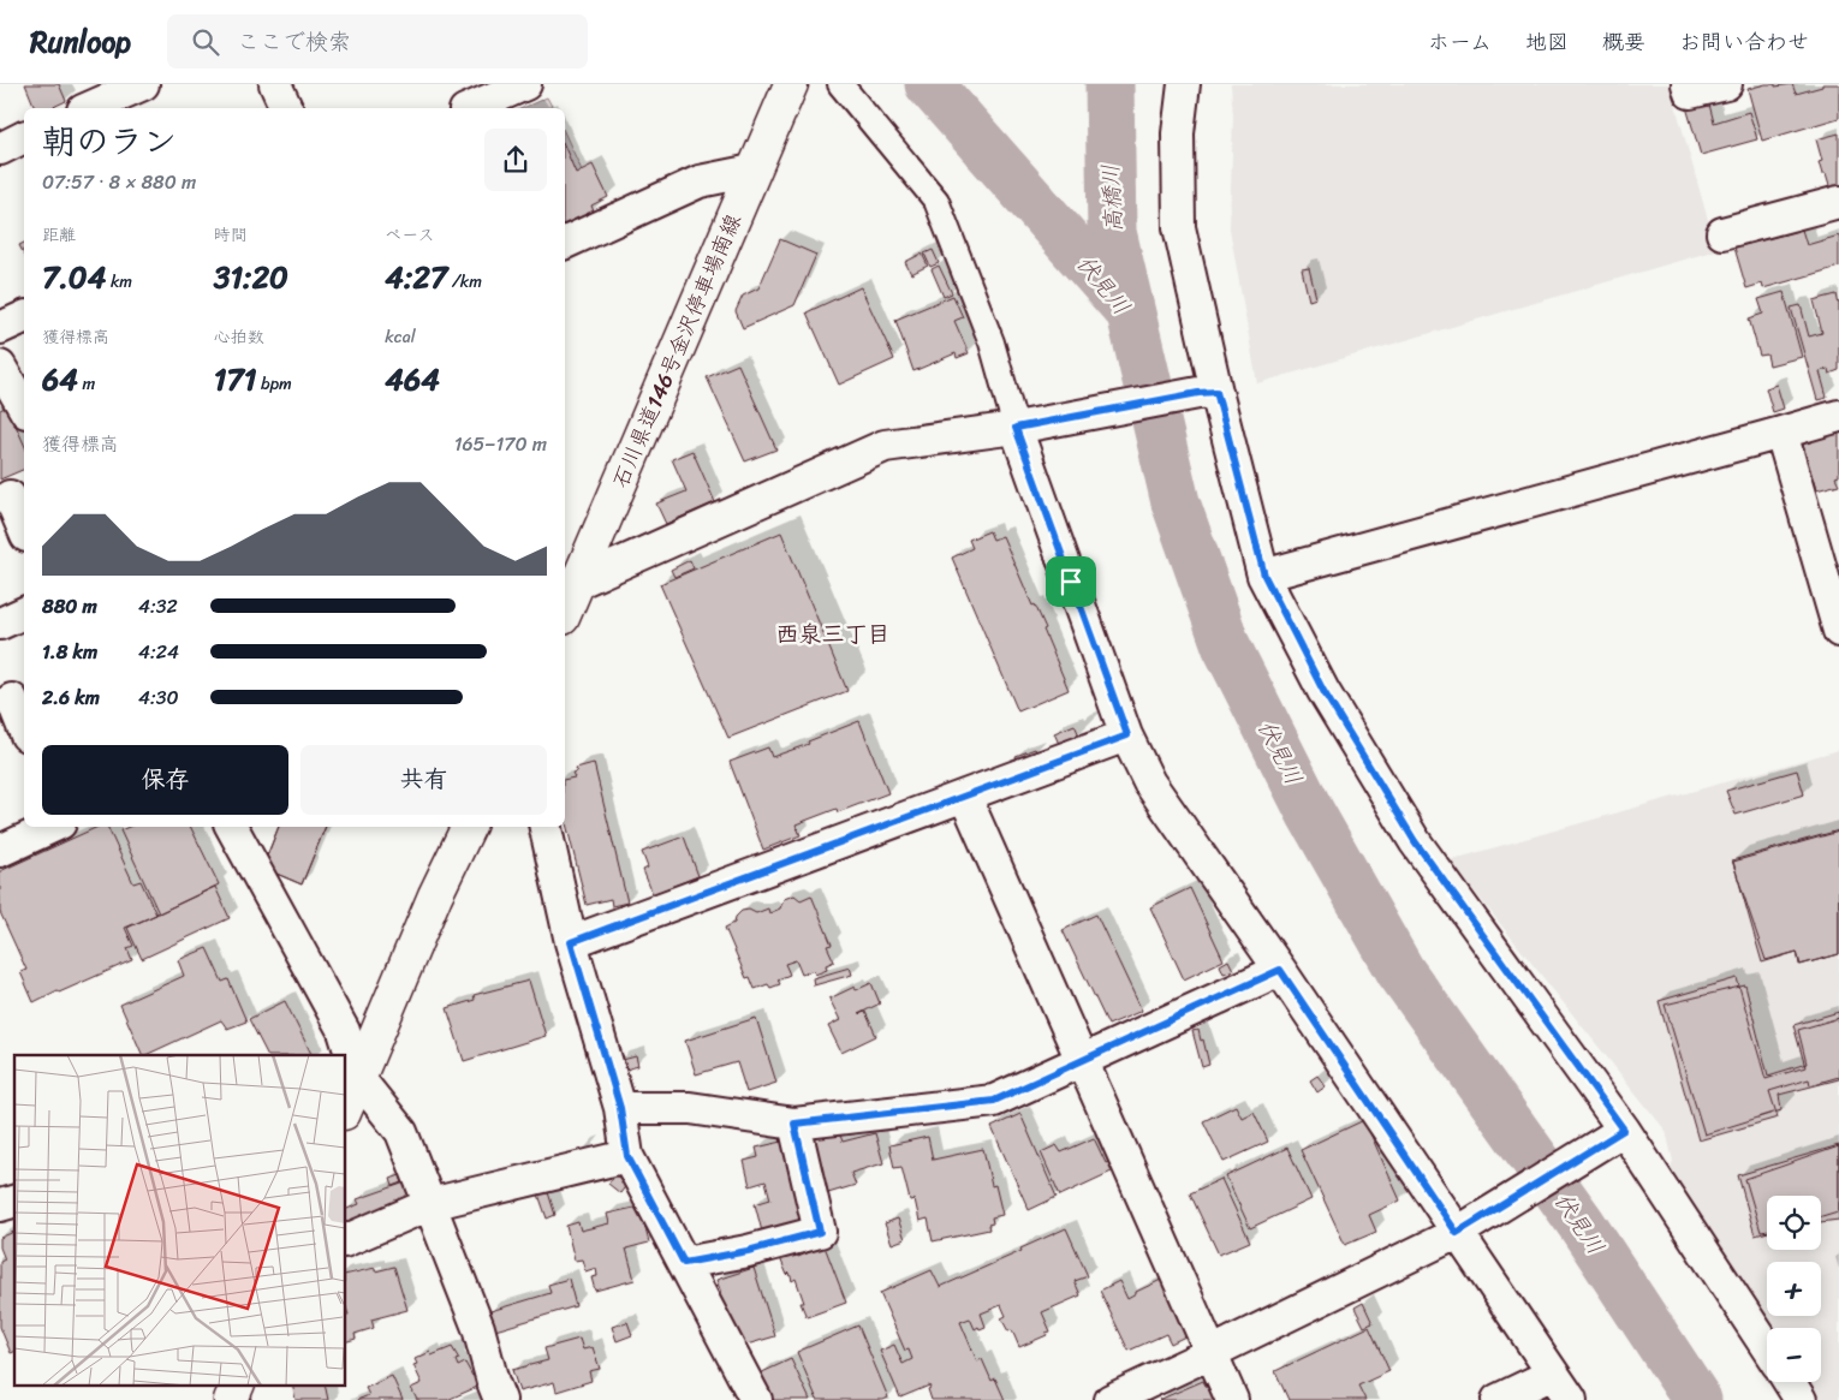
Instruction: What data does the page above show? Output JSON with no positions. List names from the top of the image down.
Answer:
{
  "streets": {
    "main road": ["石川県道146号金沢停車場南線"]
  },
  "districts": ["西泉三丁目"],
  "water": ["高橋川", "伏見川"],
  "page": {
    "header": "Runloop",
    "search": "ここで検索",
    "nav": [
      "ホーム",
      "地図",
      "概要",
      "お問い合わせ"
    ],
    "heading": ["朝のラン", "07:57 · 8 × 880 m"],
    "stats": [
      ["距離", "7.04 km"],
      ["時間", "31:20"],
      ["ペース", "4:27 /km"],
      ["獲得標高", "64 m"],
      ["心拍数", "171 bpm"],
      ["kcal", "464"]
    ],
    "chart": ["獲得標高", "165–170 m"],
    "list": [
      {
        "name": "880 m",
        "note": "4:32"
      },
      {
        "name": "1.8 km",
        "note": "4:24"
      },
      {
        "name": "2.6 km",
        "note": "4:30"
      }
    ],
    "buttons": ["保存", "共有"],
    "map_buttons": ["+", "−"]
  }
}
